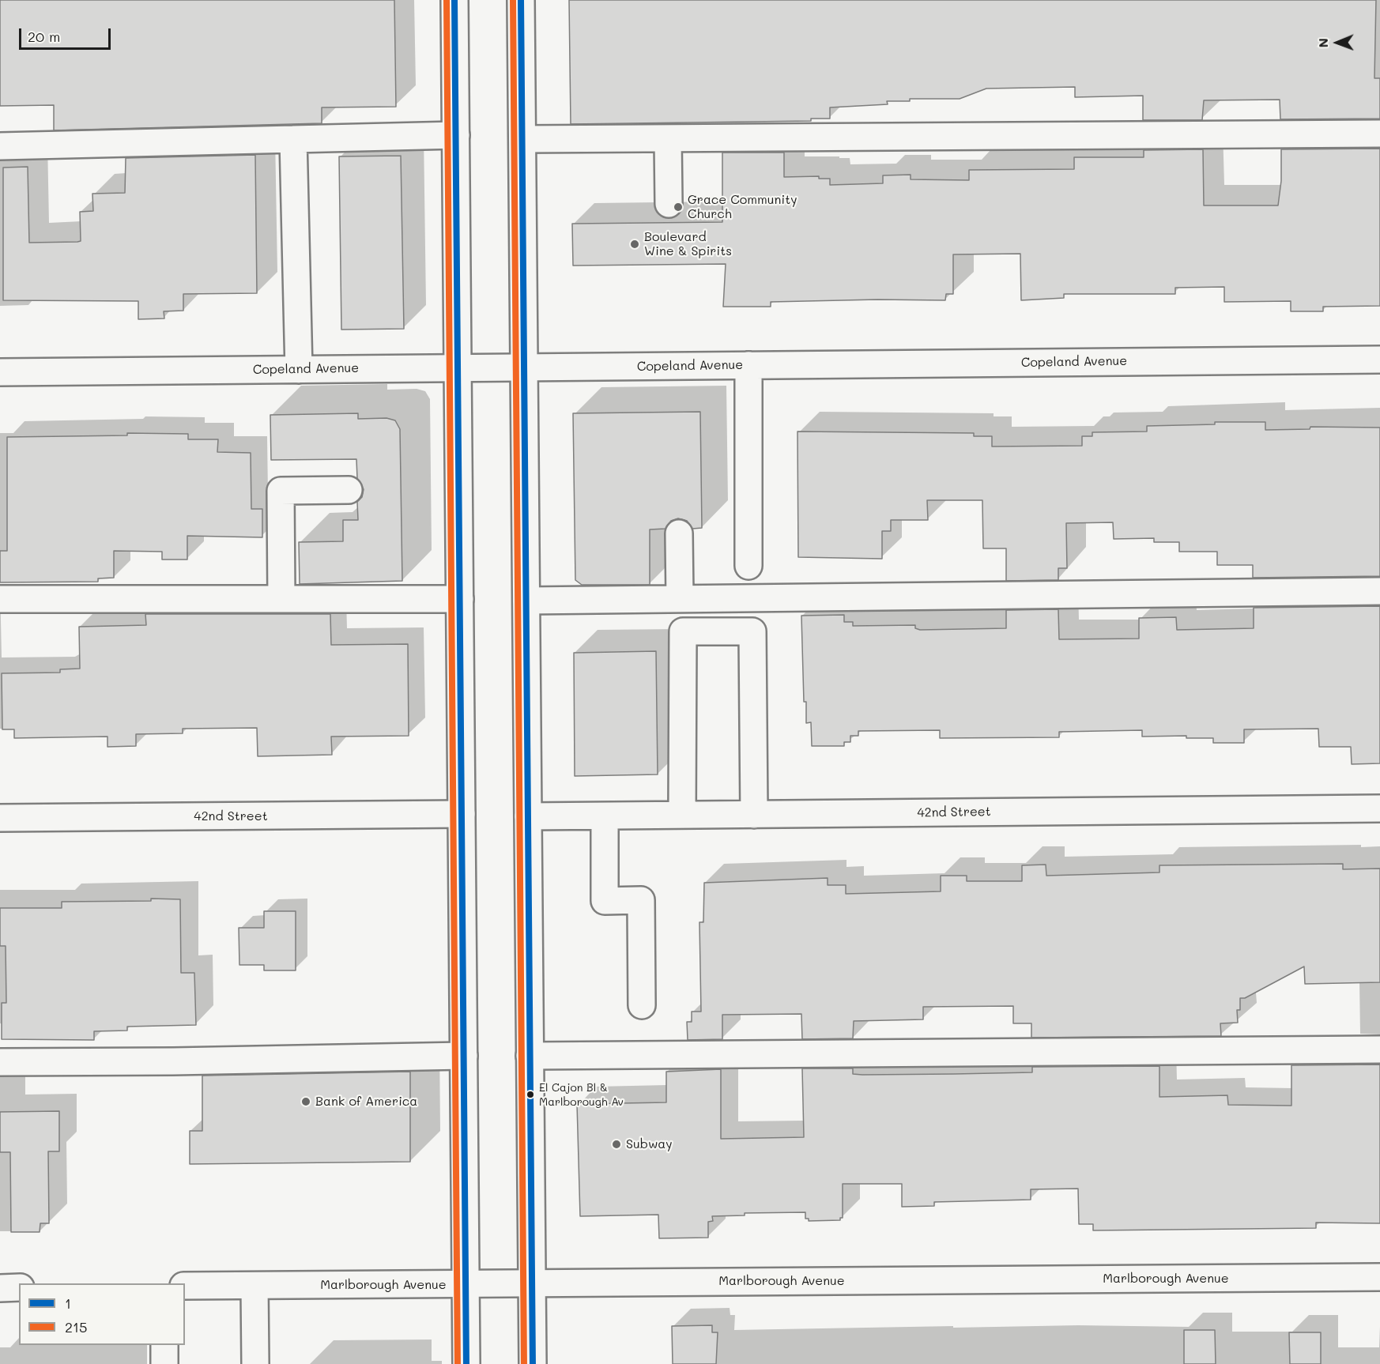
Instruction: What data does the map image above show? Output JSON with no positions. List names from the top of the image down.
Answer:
{
  "streets": {
    "street": ["Copeland Avenue", "42nd Street", "Marlborough Avenue"]
  },
  "places": [
    "Grace Community Church",
    "Boulevard Wine & Spirits",
    "El Cajon Bl & Marlborough Av",
    "Bank of America",
    "Subway"
  ],
  "lines": ["transit line 1", "transit line 215"],
  "legend": ["1", "215"],
  "scale_bar": "20 m",
  "north": "left"
}
